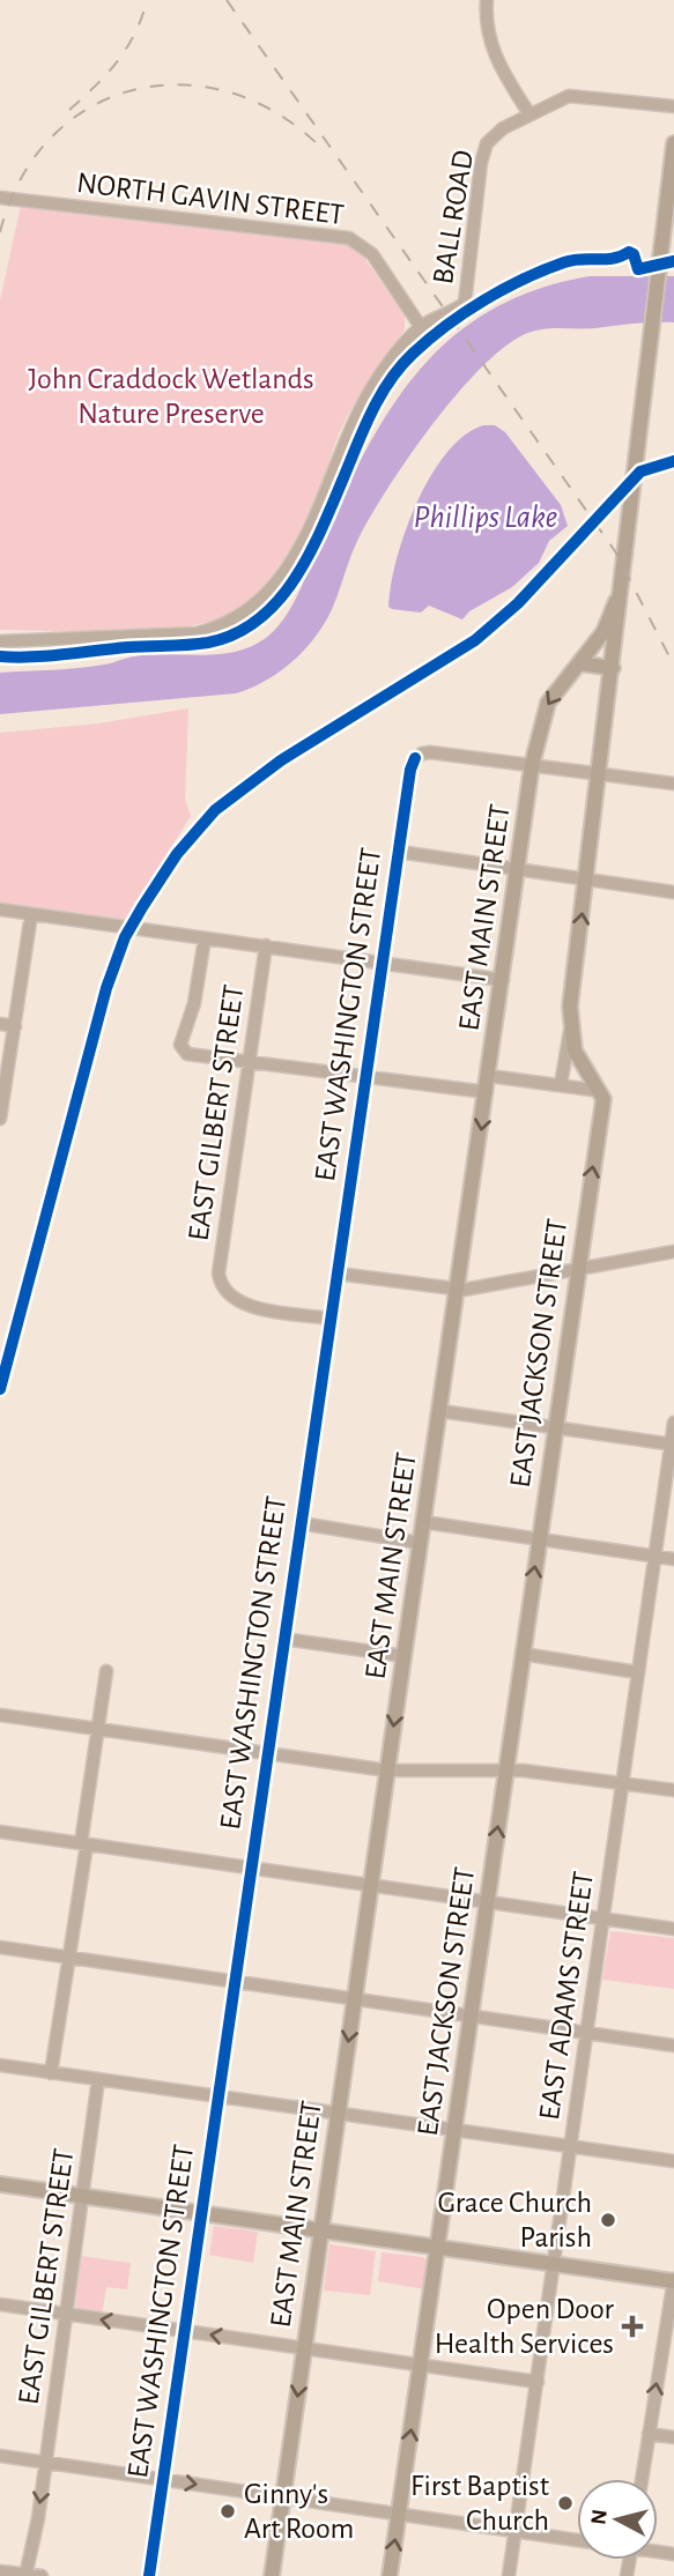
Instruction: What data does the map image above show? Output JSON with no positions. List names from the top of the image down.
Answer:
{
  "streets": {
    "main road": ["EAST MAIN STREET", "EAST JACKSON STREET"],
    "street": [
      "NORTH GAVIN STREET",
      "BALL ROAD",
      "EAST WASHINGTON STREET",
      "EAST GILBERT STREET",
      "EAST ADAMS STREET"
    ]
  },
  "crossings": [
    ["NORTH GAVIN STREET", "BALL ROAD"],
    ["EAST MAIN STREET", "EAST WASHINGTON STREET"],
    ["EAST WASHINGTON STREET", "EAST GILBERT STREET"]
  ],
  "one_way": ["EAST JACKSON STREET"],
  "water": ["Phillips Lake"],
  "parks": ["John Craddock Wetlands Nature Preserve"],
  "places": {
    "other": ["Grace Church Parish", "First Baptist Church", "Ginny's Art Room"],
    "health": ["Open Door Health Services"]
  },
  "north": "left"
}
